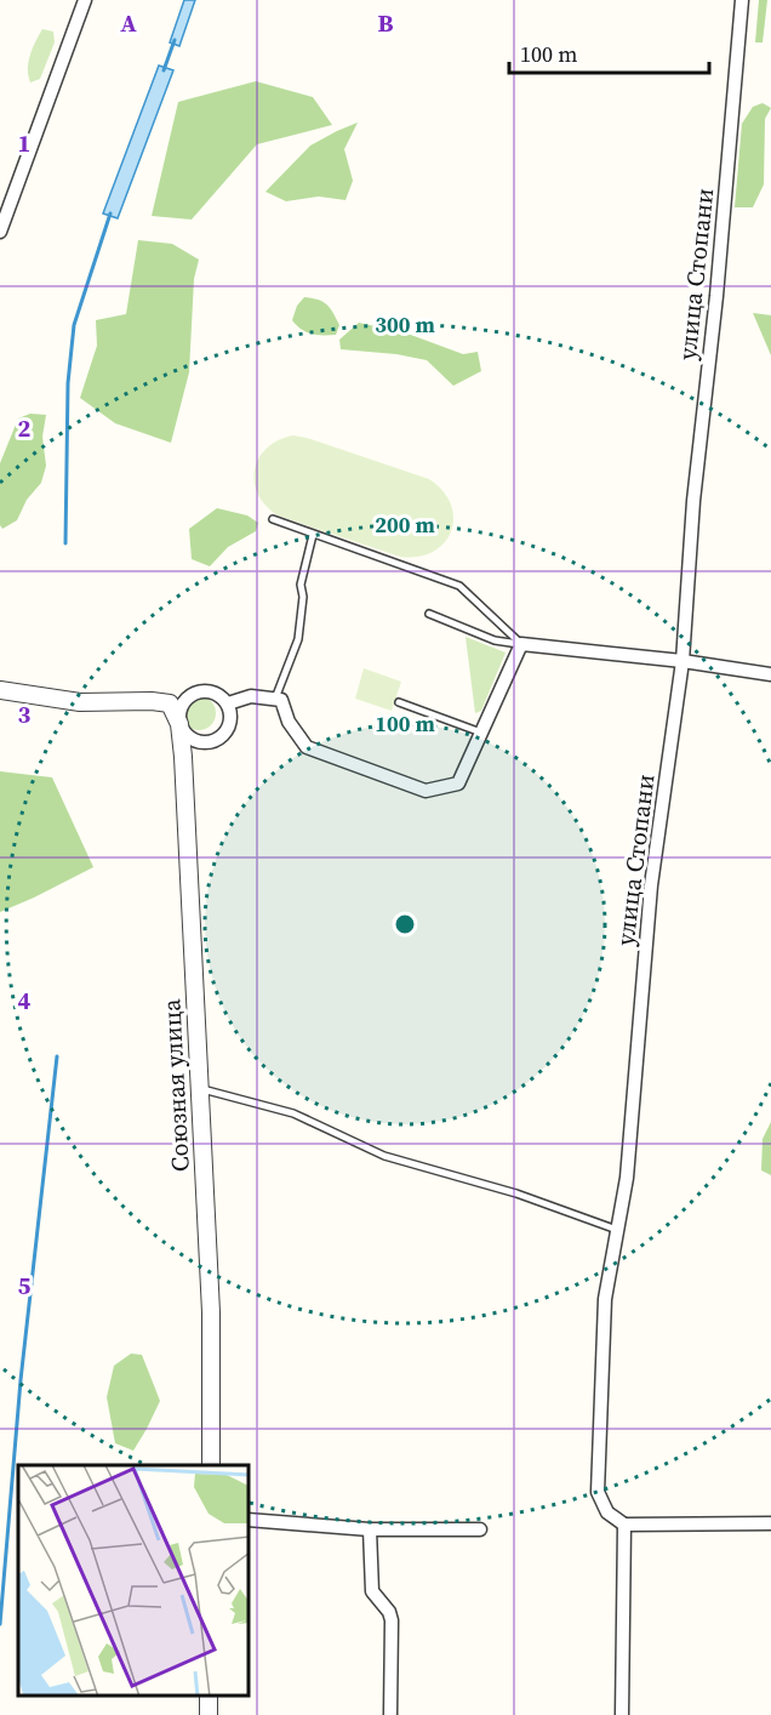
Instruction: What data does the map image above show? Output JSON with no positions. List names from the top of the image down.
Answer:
{
  "streets": {
    "street": ["улица Стопани", "Союзная улица"]
  },
  "scale_bar": "100 m",
  "grid": {
    "columns": ["A", "B"],
    "rows": [
      "1",
      "2",
      "3",
      "4",
      "5"
    ]
  },
  "rings": ["300 m", "200 m", "100 m"]
}
